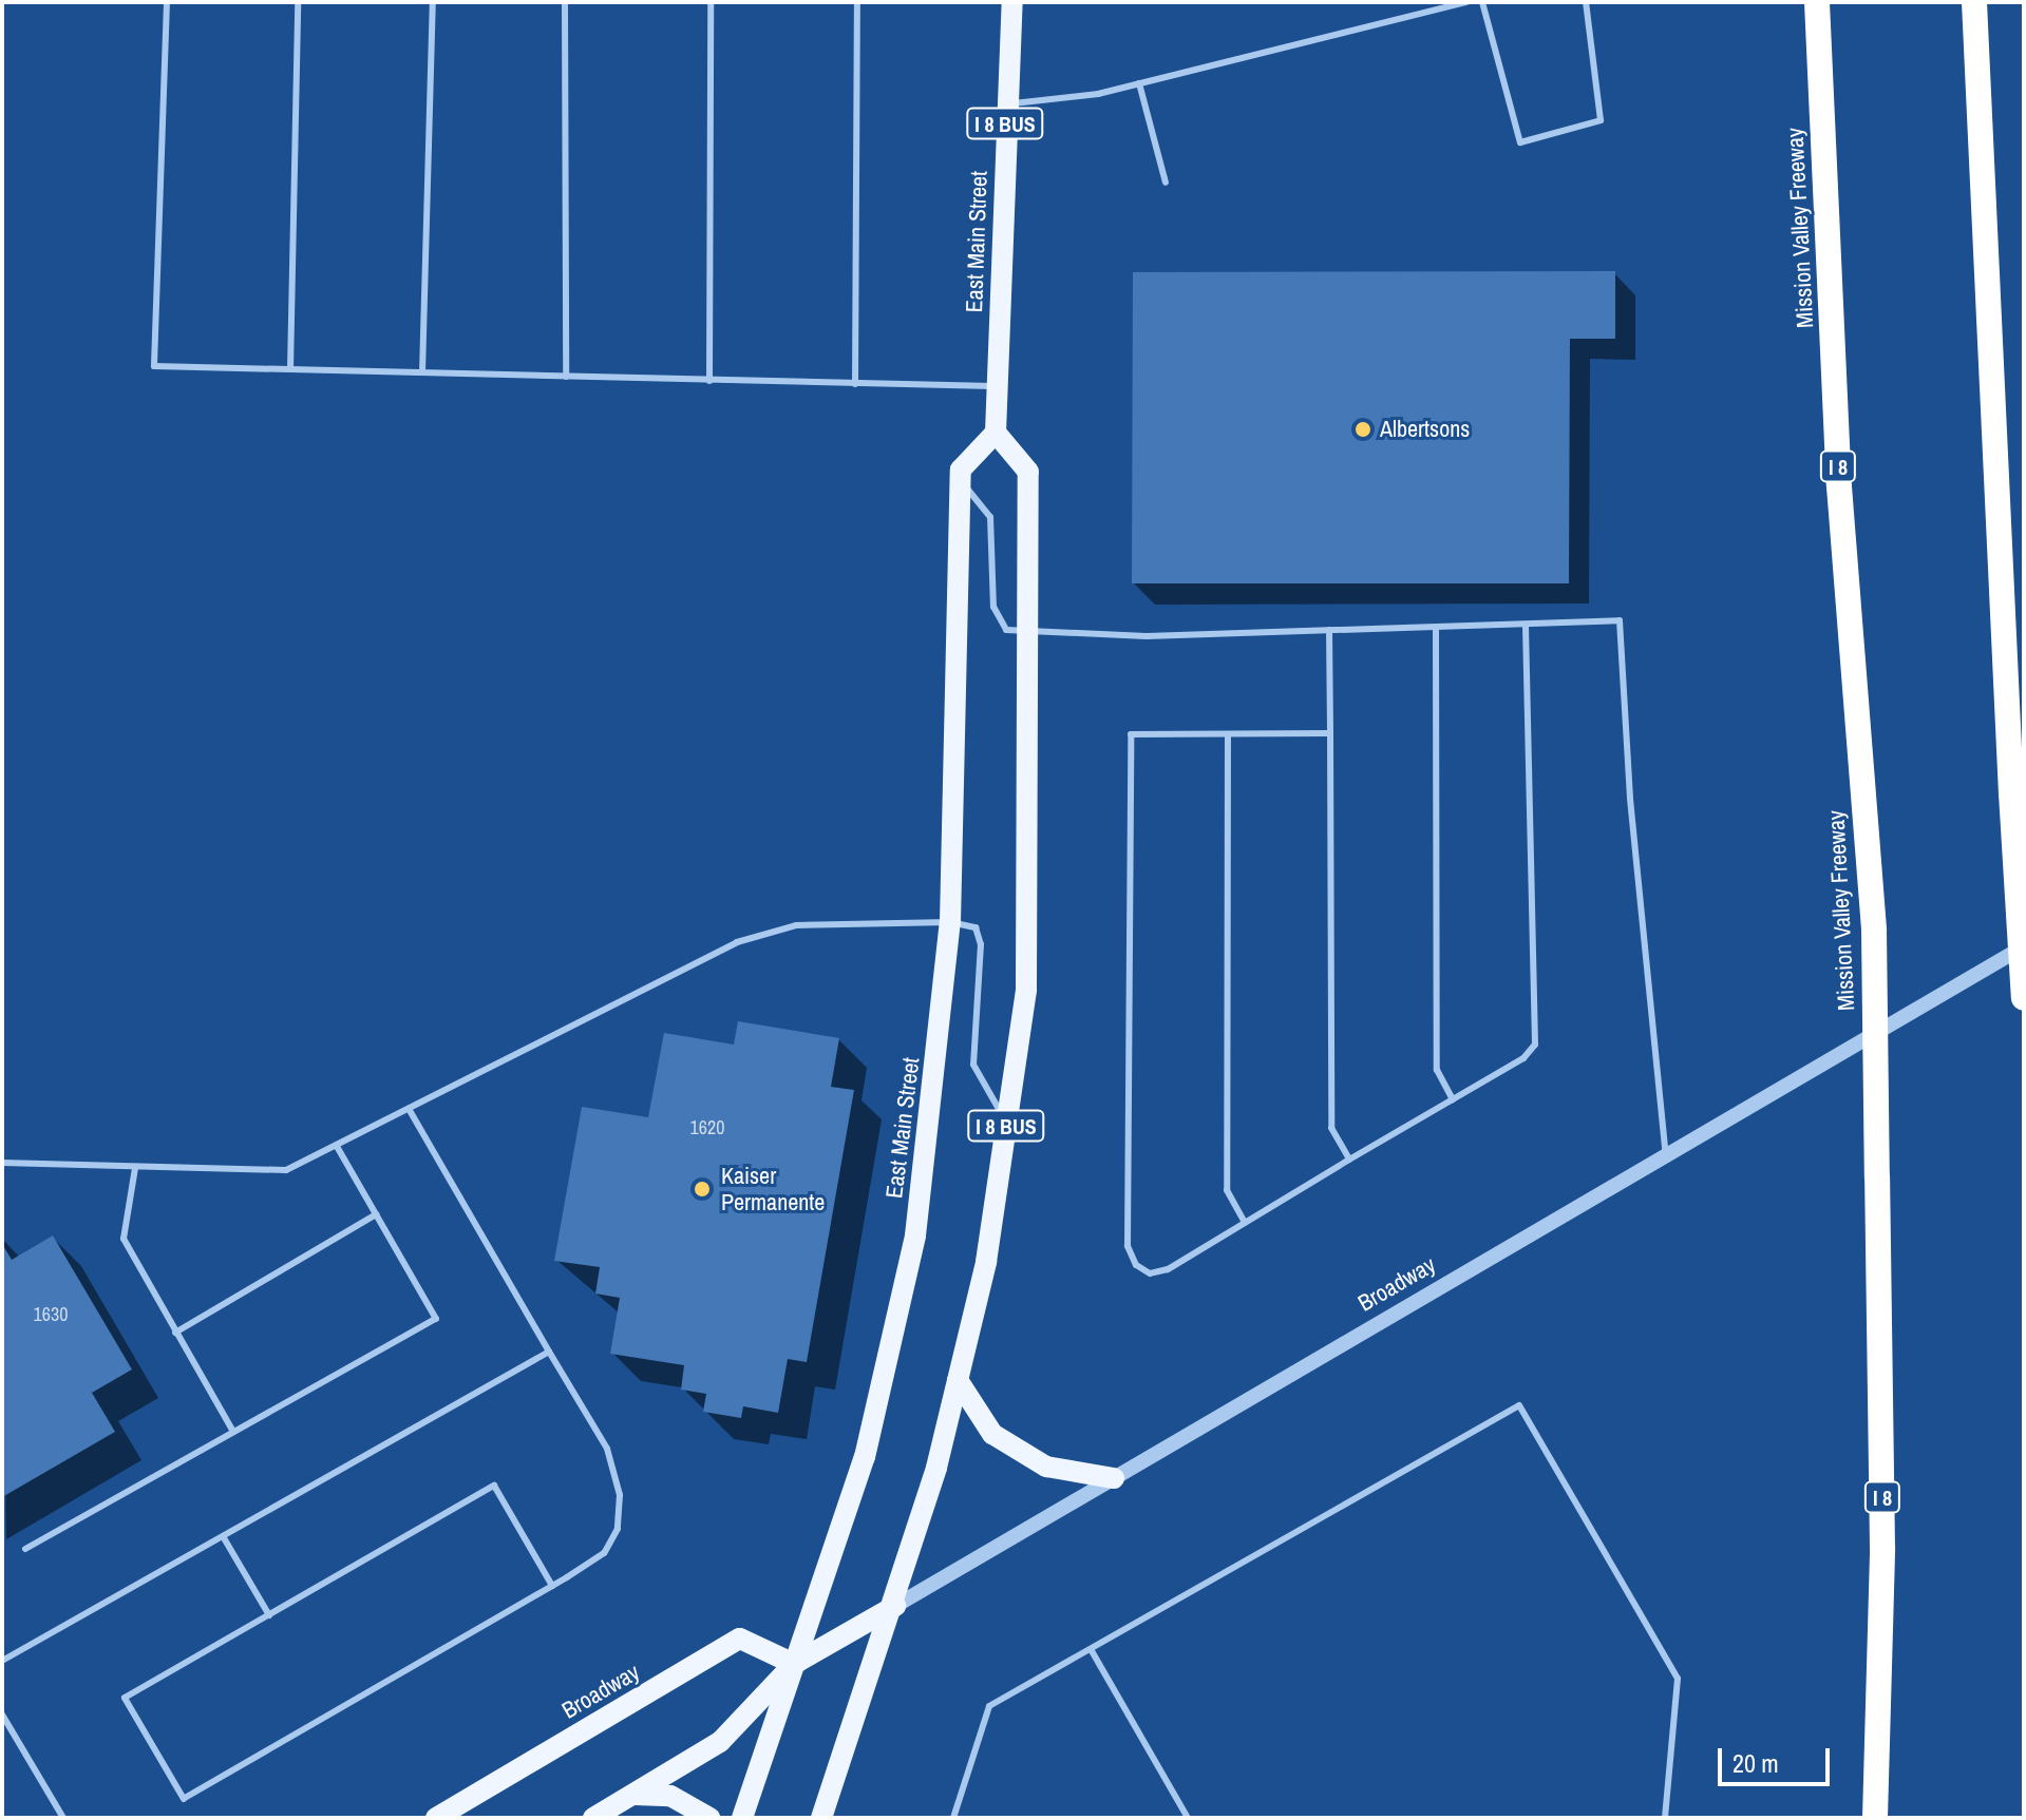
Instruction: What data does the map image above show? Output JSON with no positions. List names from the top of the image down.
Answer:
{
  "streets": {
    "highway": ["Mission Valley Freeway", "I 8"],
    "main road": ["I 8 BUS", "East Main Street", "Broadway"]
  },
  "crossings": [
    ["I 8 BUS", "East Main Street"],
    ["I 8 BUS", "Broadway"],
    ["East Main Street", "Broadway"]
  ],
  "places": ["Albertsons", "Kaiser Permanente"],
  "house_numbers": ["1620", "1630"],
  "scale_bar": "20 m"
}
